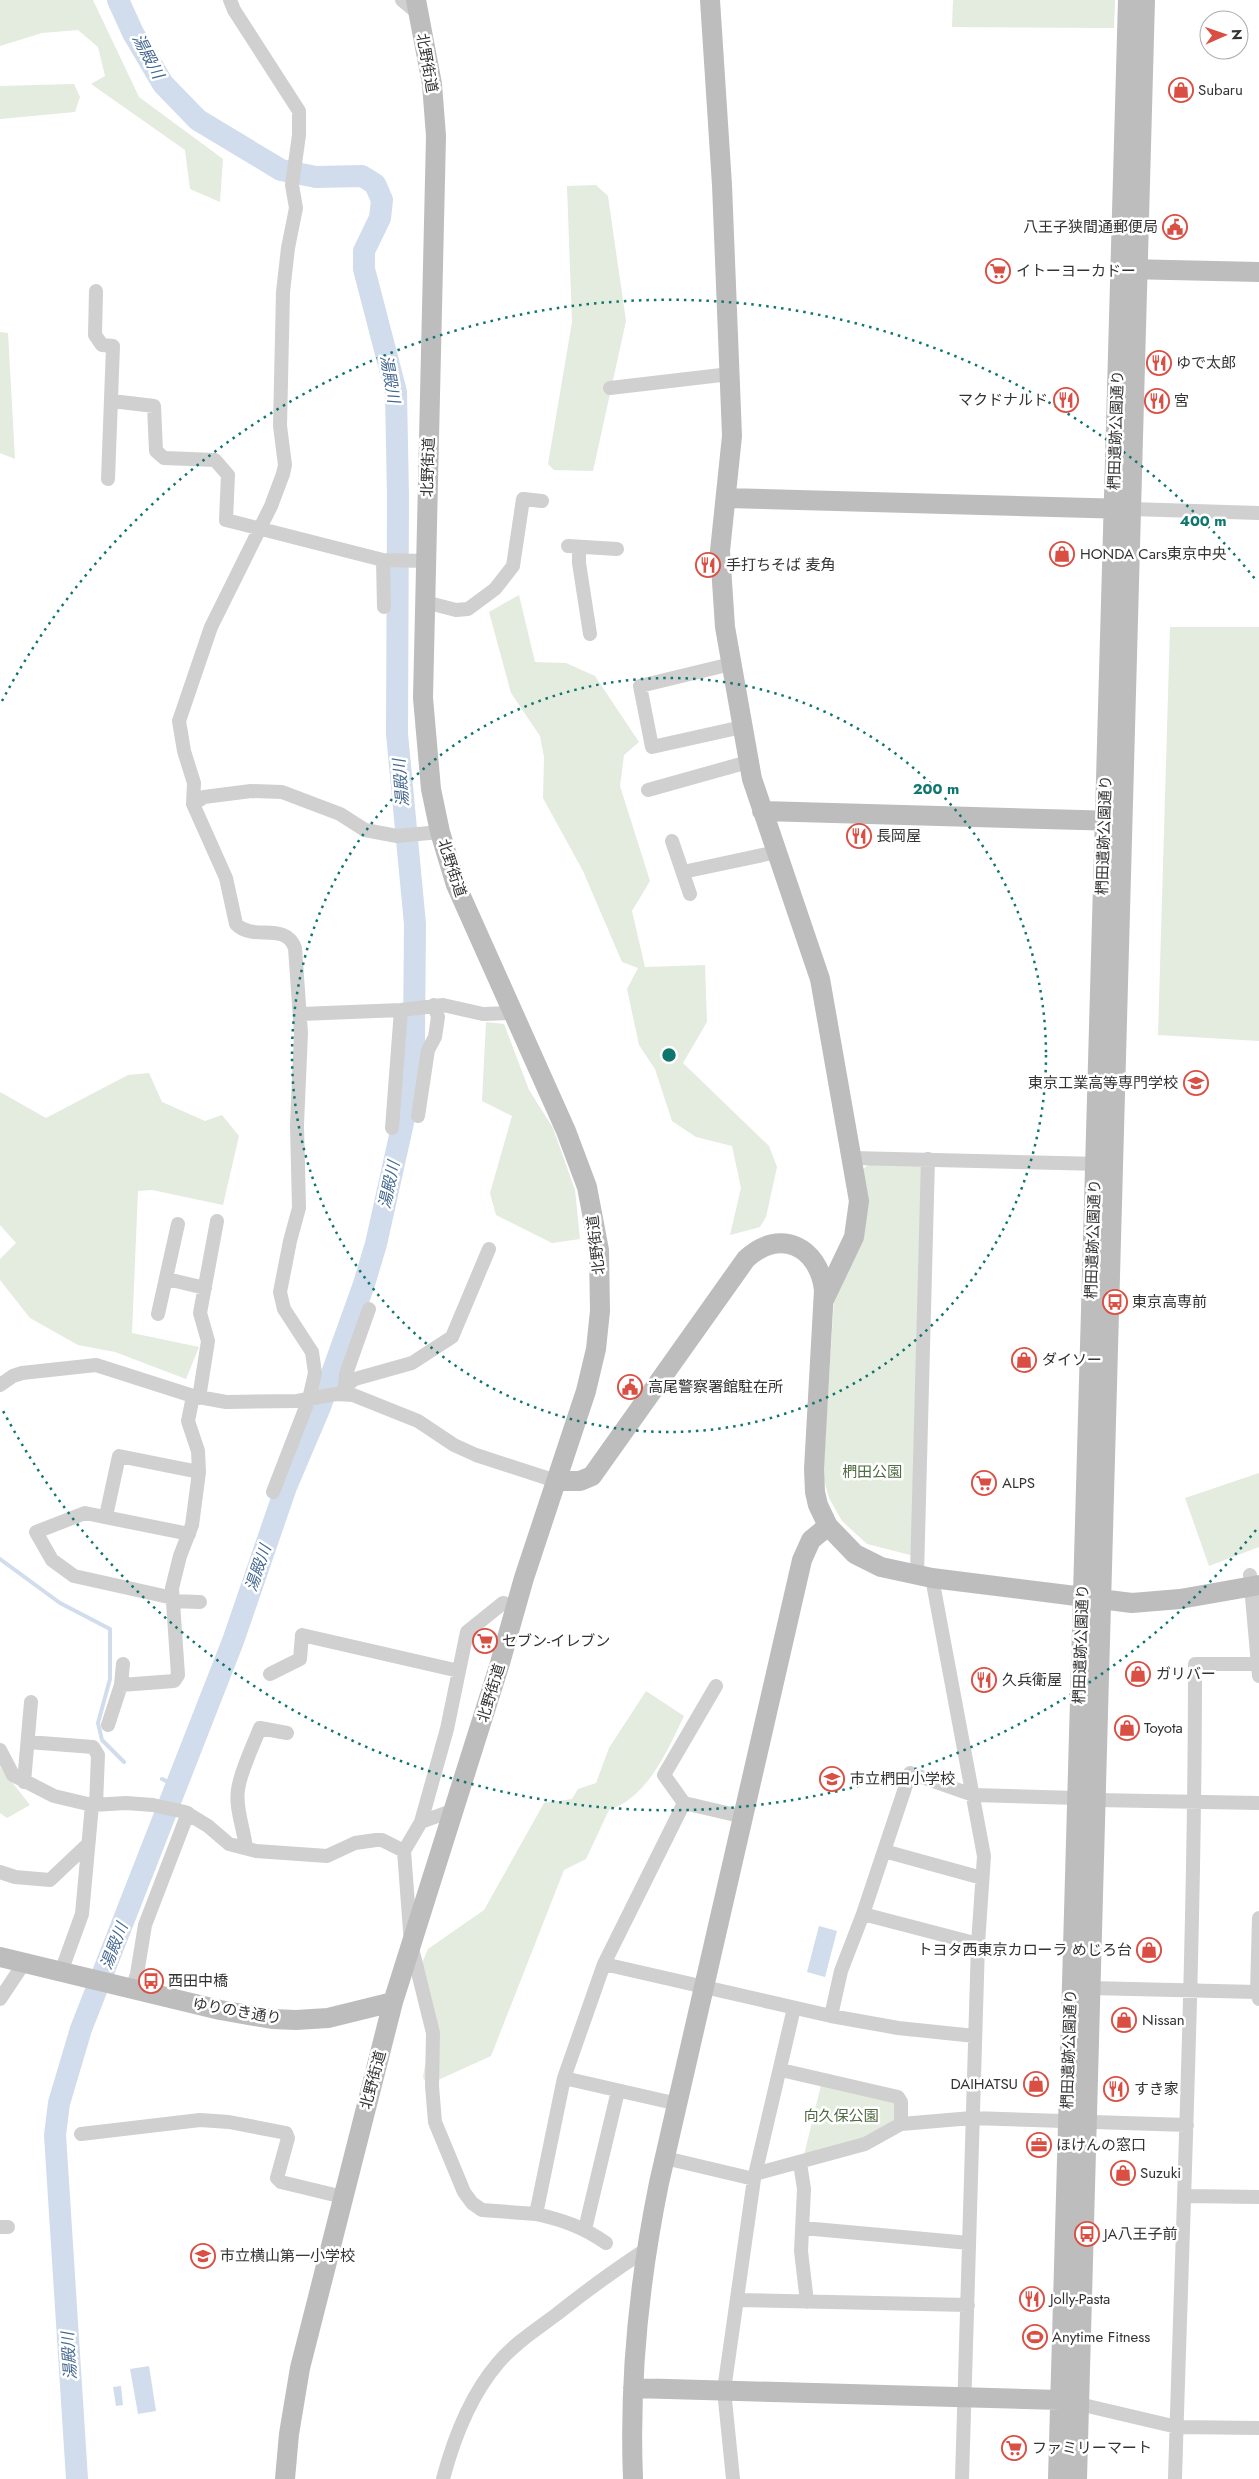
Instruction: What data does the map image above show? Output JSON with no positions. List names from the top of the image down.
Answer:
{
  "streets": {
    "street": ["北野街道", "椚田遺跡公園通り", "ゆりのき通り"]
  },
  "crossings": [
    ["北野街道", "ゆりのき通り"]
  ],
  "water": ["湯殿川"],
  "parks": ["椚田公園", "向久保公園"],
  "places": {
    "shop": [
      "Subaru",
      "HONDA Cars東京中央",
      "ダイソー",
      "ガリバー",
      "Toyota",
      "トヨタ西東京カローラ めじろ台",
      "Nissan",
      "DAIHATSU",
      "Suzuki"
    ],
    "public building": ["八王子狭間通郵便局", "高尾警察署館駐在所"],
    "supermarket": [
      "イトーヨーカドー",
      "ALPS",
      "セブン-イレブン",
      "ファミリーマート"
    ],
    "restaurant": [
      "ゆで太郎",
      "マクドナルド",
      "宮",
      "手打ちそば 麦角",
      "長岡屋",
      "久兵衛屋",
      "すき家",
      "Jolly-Pasta"
    ],
    "school or university": ["東京工業高等専門学校", "市立椚田小学校", "市立横山第一小学校"],
    "bus stop": ["東京高専前", "西田中橋", "JA八王子前"],
    "office": ["ほけんの窓口"],
    "sports": ["Anytime Fitness"]
  },
  "north": "right",
  "rings": ["400 m", "200 m"]
}
